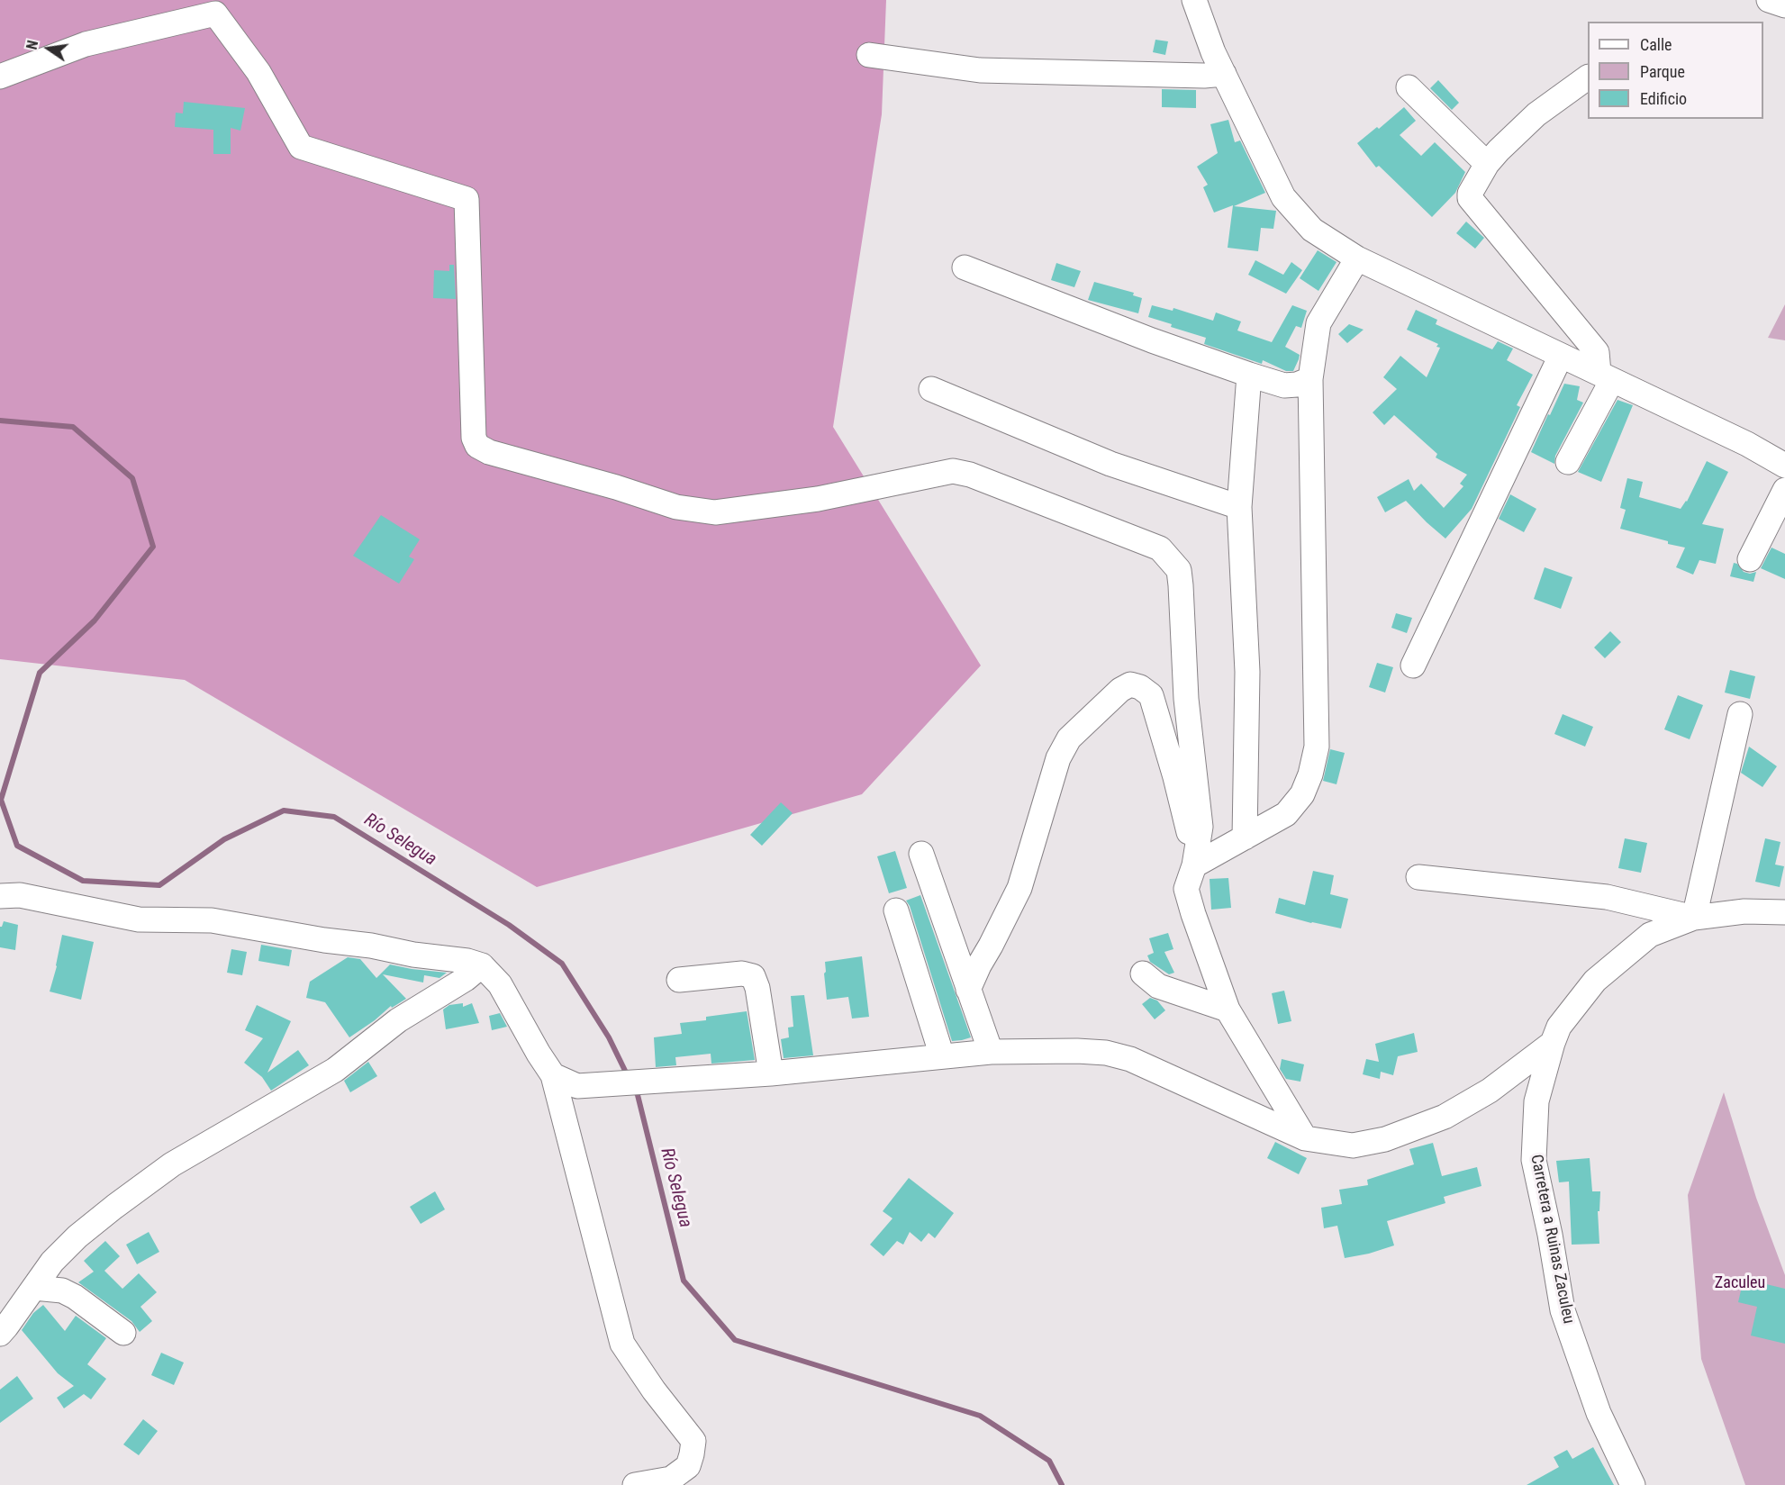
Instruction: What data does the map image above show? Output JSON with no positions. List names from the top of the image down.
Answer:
{
  "streets": {
    "street": ["Carretera a Ruinas Zaculeu"]
  },
  "water": ["Río Selegua"],
  "parks": ["Zaculeu"],
  "legend": ["Calle", "Parque", "Edificio"],
  "north": "left"
}
